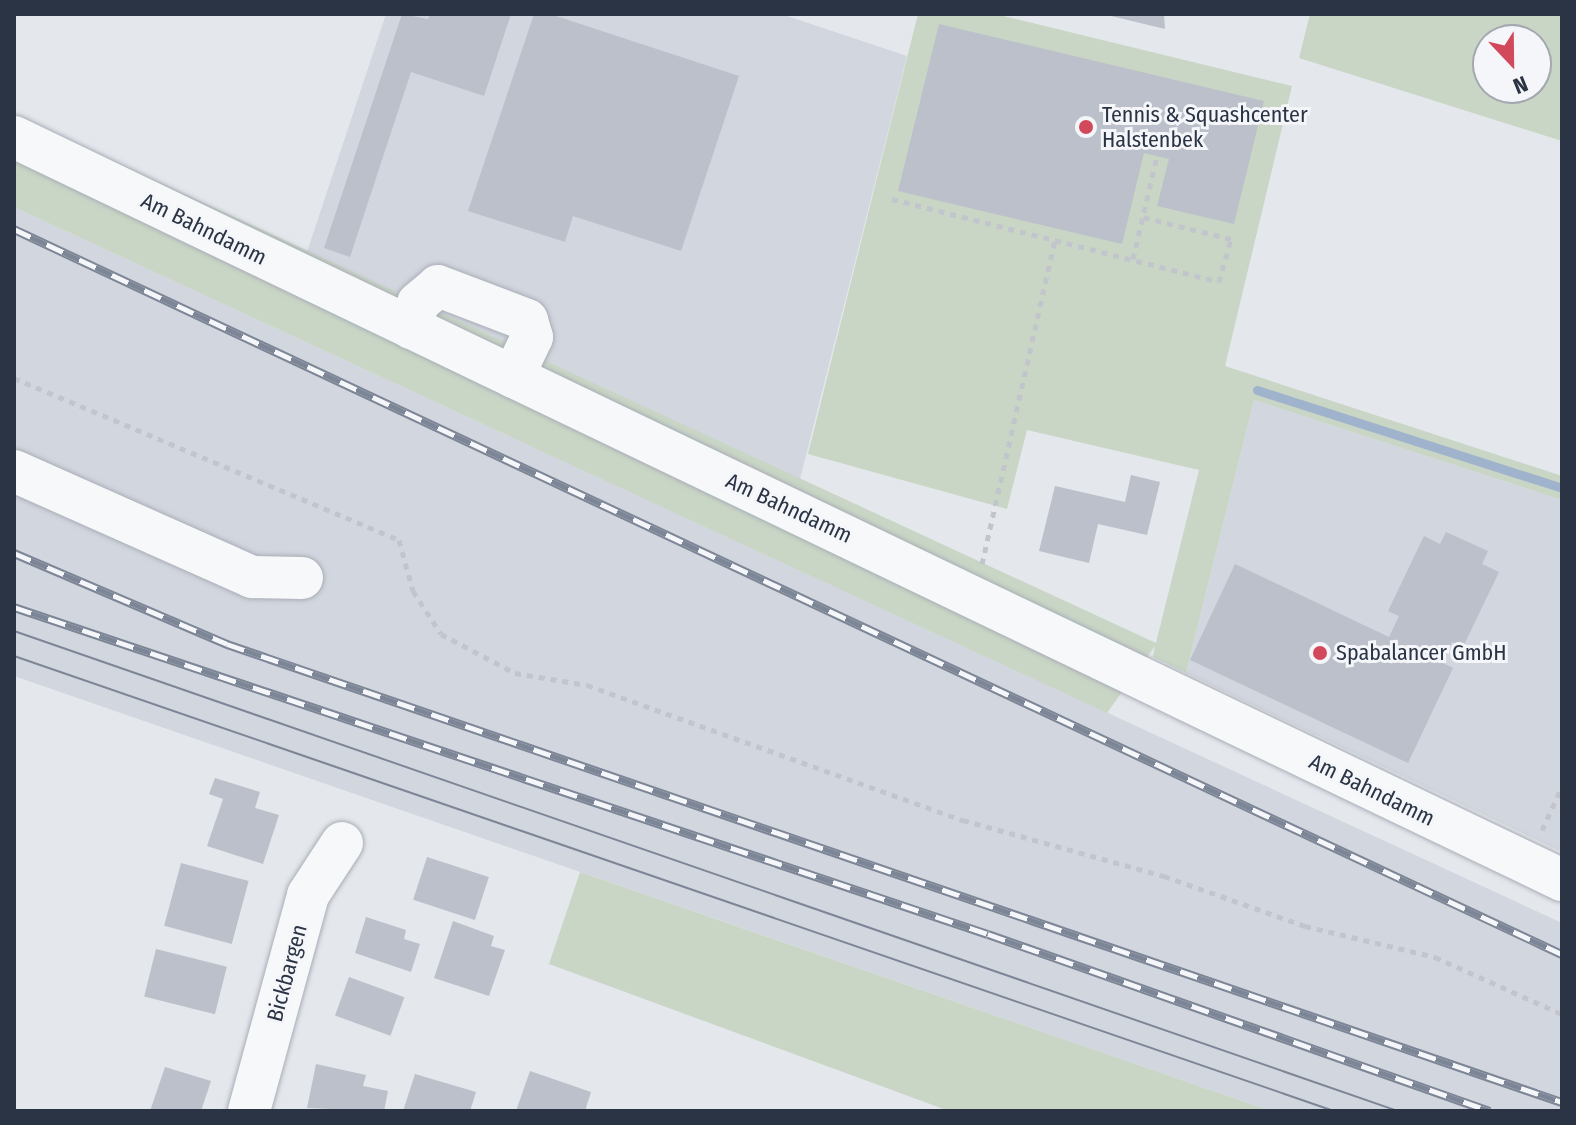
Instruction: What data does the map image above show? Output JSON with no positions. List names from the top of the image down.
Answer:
{
  "streets": {
    "street": ["Am Bahndamm", "Bickbargen"]
  },
  "places": ["Tennis & Squashcenter Halstenbek", "Spabalancer GmbH"],
  "north": "bottom"
}
